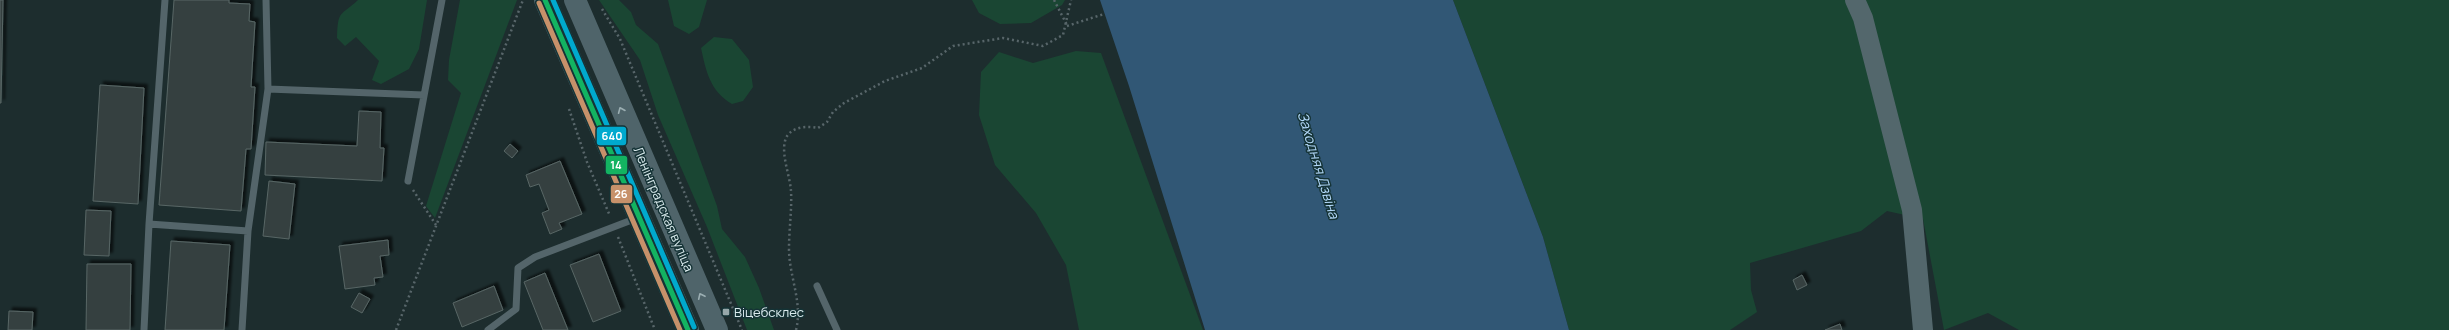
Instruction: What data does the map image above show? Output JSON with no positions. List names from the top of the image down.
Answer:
{
  "streets": {
    "main road": ["Ленінградская вуліца"]
  },
  "water": ["Заходняя Дзвіна"],
  "places": {
    "transit": ["Віцебсклес"]
  },
  "lines": ["transit line 14", "transit line 640", "transit line 26"]
}
